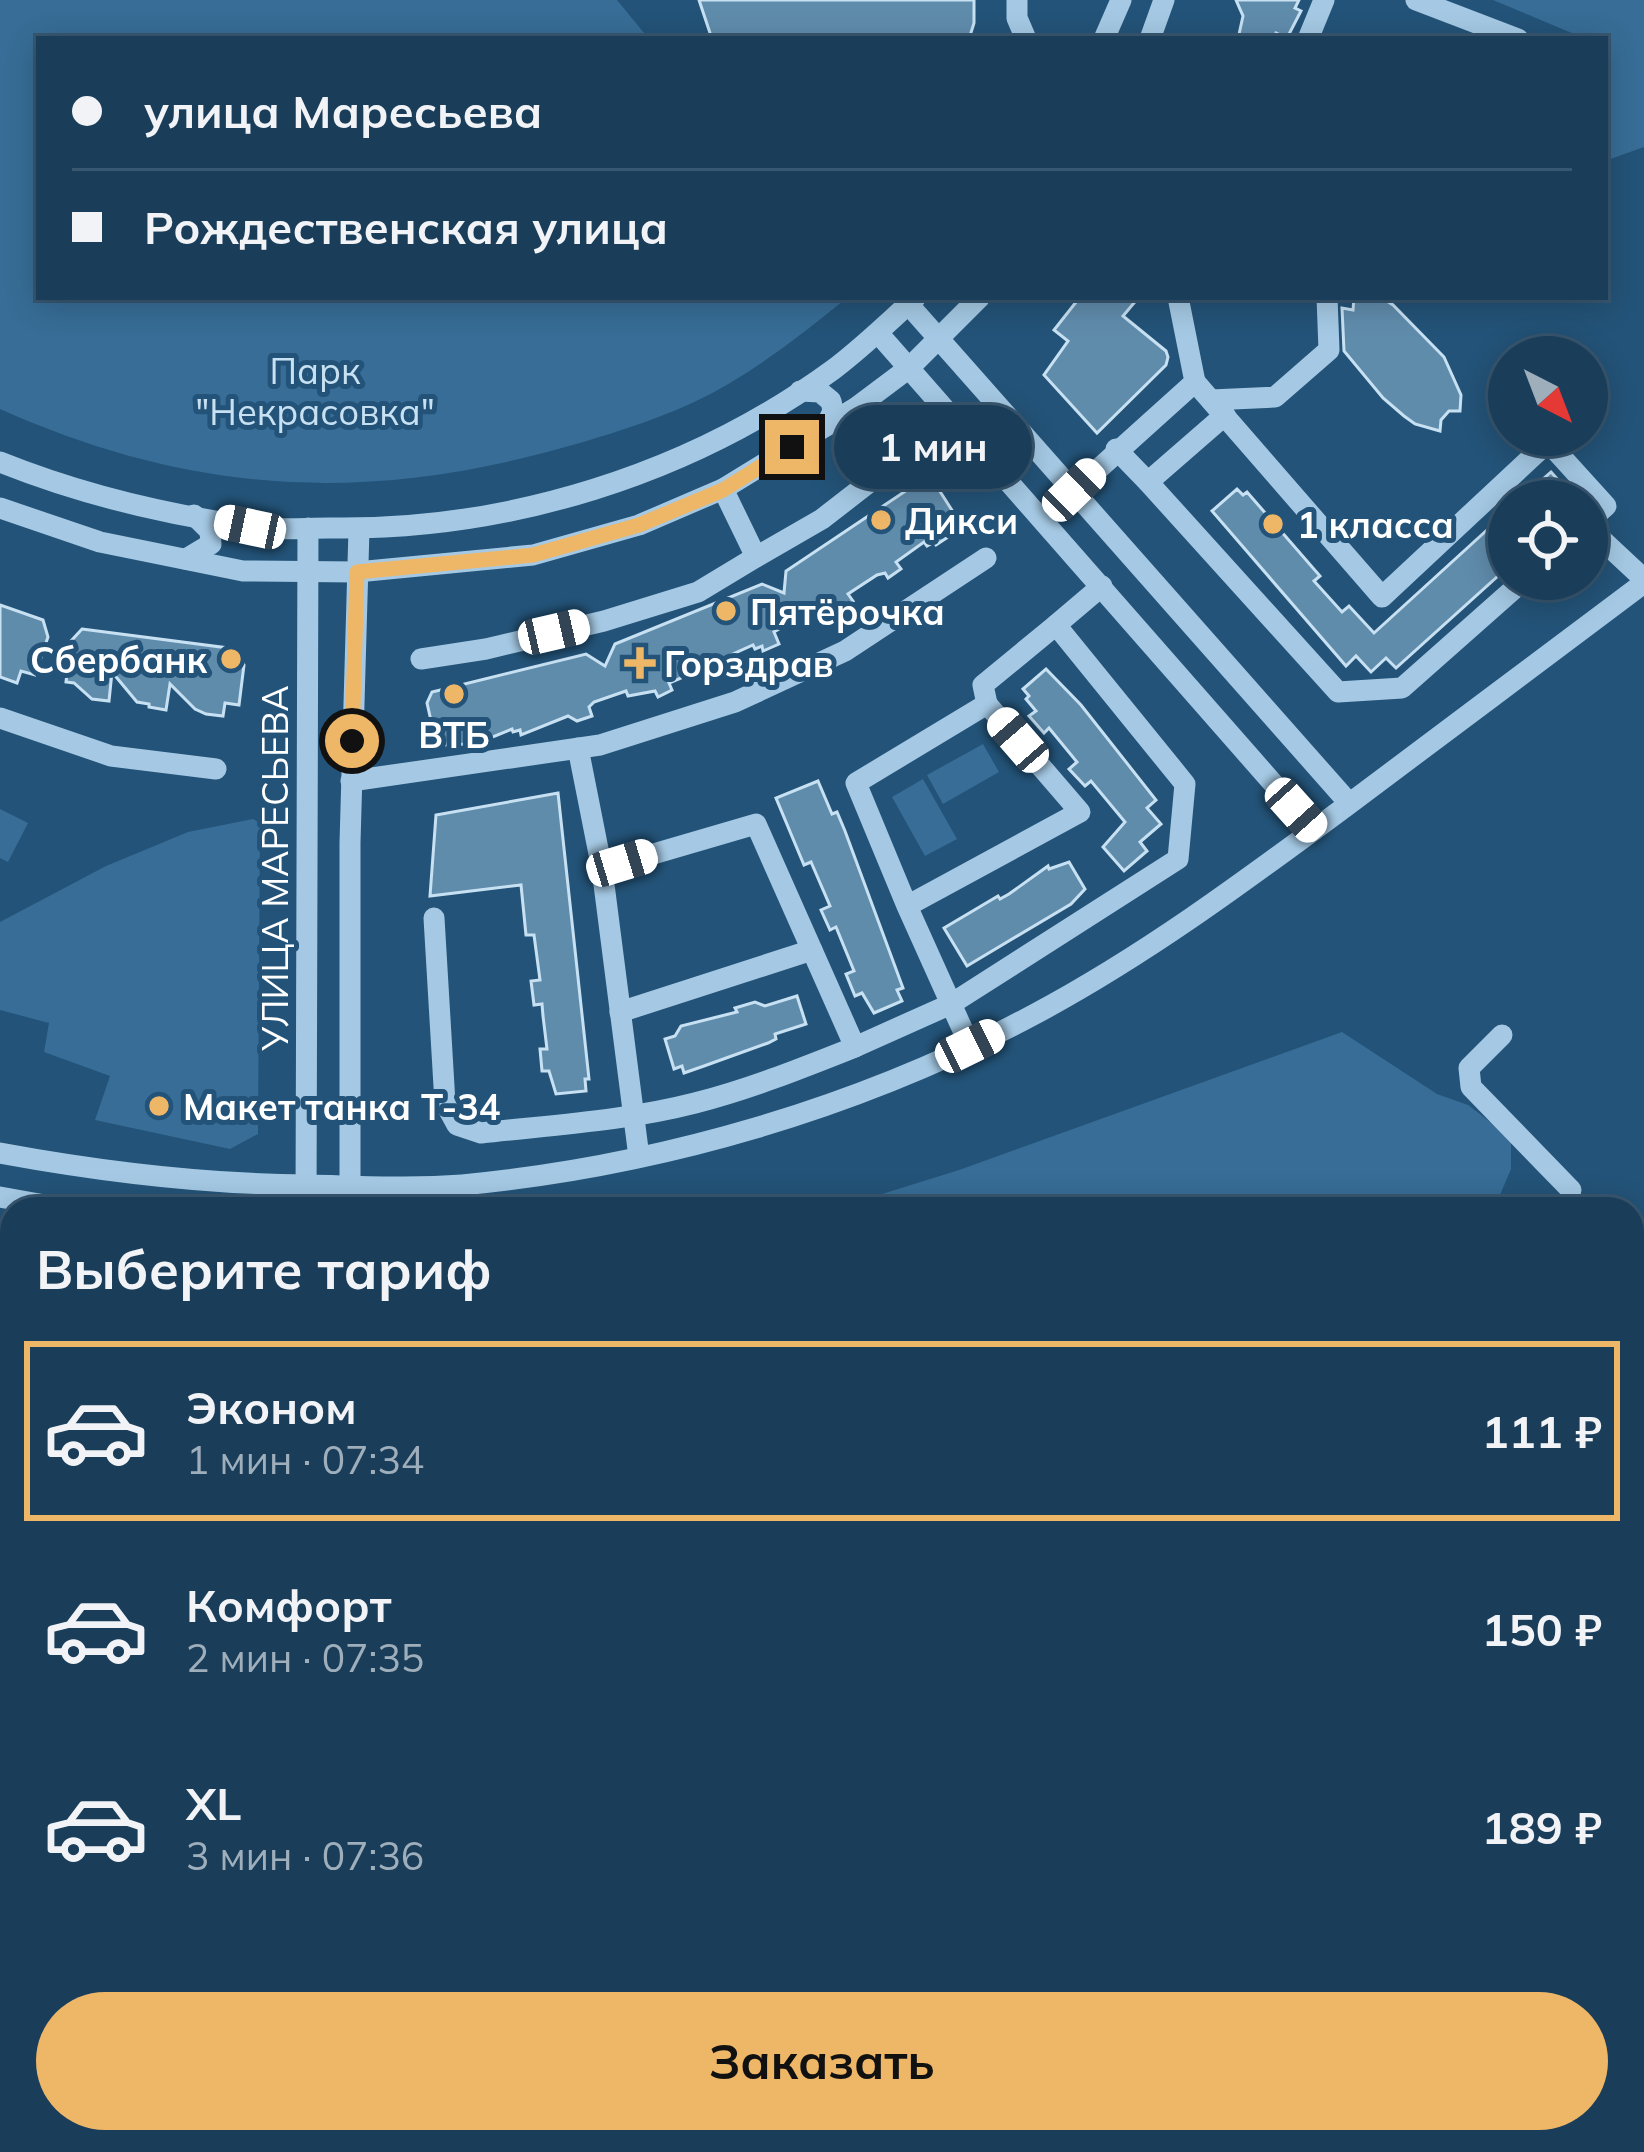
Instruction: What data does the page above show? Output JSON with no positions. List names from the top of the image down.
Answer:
{
  "streets": {
    "street": ["УЛИЦА МАРЕСЬЕВА"]
  },
  "parks": ["Парк \"Некрасовка\""],
  "places": {
    "other": [
      "Дикси",
      "1 класса",
      "Пятёрочка",
      "Сбербанк",
      "ВТБ",
      "Макет танка Т-34"
    ],
    "health": ["Горздрав"]
  },
  "north": "bottom right",
  "page": {
    "banner": ["улица Маресьева", "Рождественская улица"],
    "bubble": "1 мин",
    "heading": "Выберите тариф",
    "list": [
      {
        "name": "Эконом",
        "note": "1 мин · 07:34",
        "value": "111 ₽"
      },
      {
        "name": "Комфорт",
        "note": "2 мин · 07:35",
        "value": "150 ₽"
      },
      {
        "name": "XL",
        "note": "3 мин · 07:36",
        "value": "189 ₽"
      }
    ],
    "buttons": "Заказать"
  }
}
